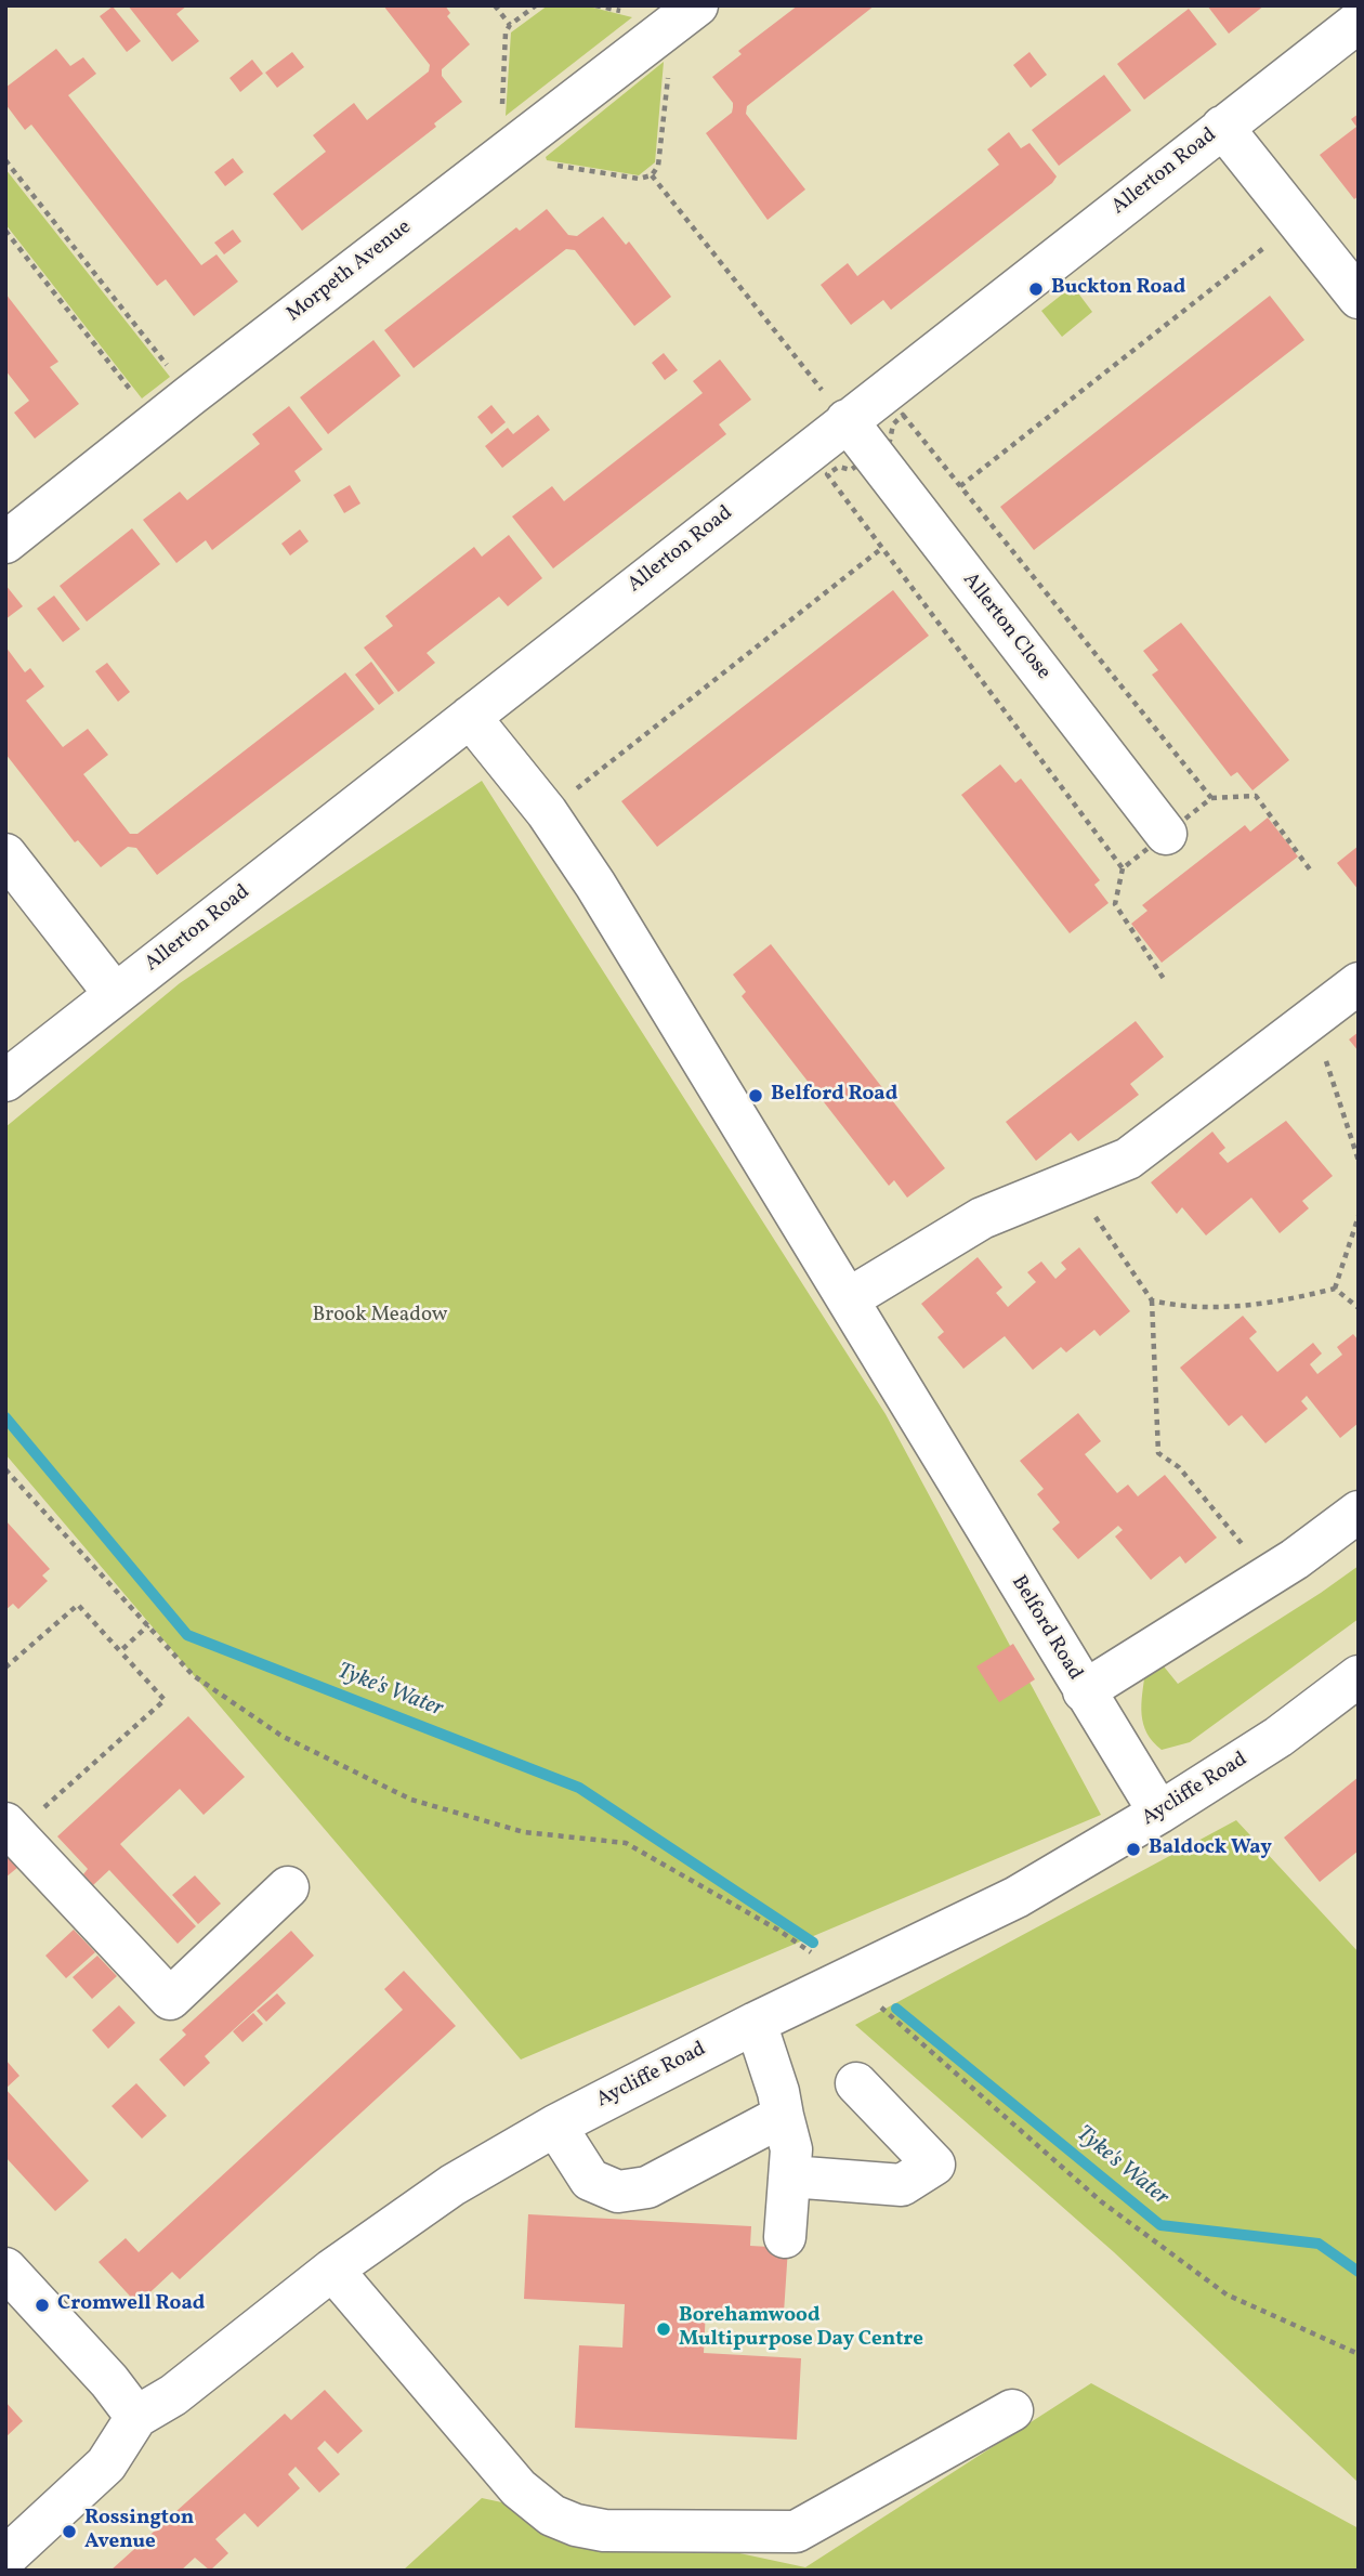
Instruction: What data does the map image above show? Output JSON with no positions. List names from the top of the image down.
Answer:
{
  "streets": {
    "street": [
      "Allerton Road",
      "Morpeth Avenue",
      "Allerton Close",
      "Belford Road",
      "Aycliffe Road"
    ]
  },
  "crossings": [
    ["Allerton Road", "Allerton Close"],
    ["Allerton Road", "Belford Road"],
    ["Belford Road", "Aycliffe Road"]
  ],
  "water": ["Tyke's Water"],
  "parks": ["Brook Meadow"],
  "places": [
    "Buckton Road",
    "Belford Road",
    "Baldock Way",
    "Cromwell Road",
    "Borehamwood Multipurpose Day Centre",
    "Rossington Avenue"
  ]
}
